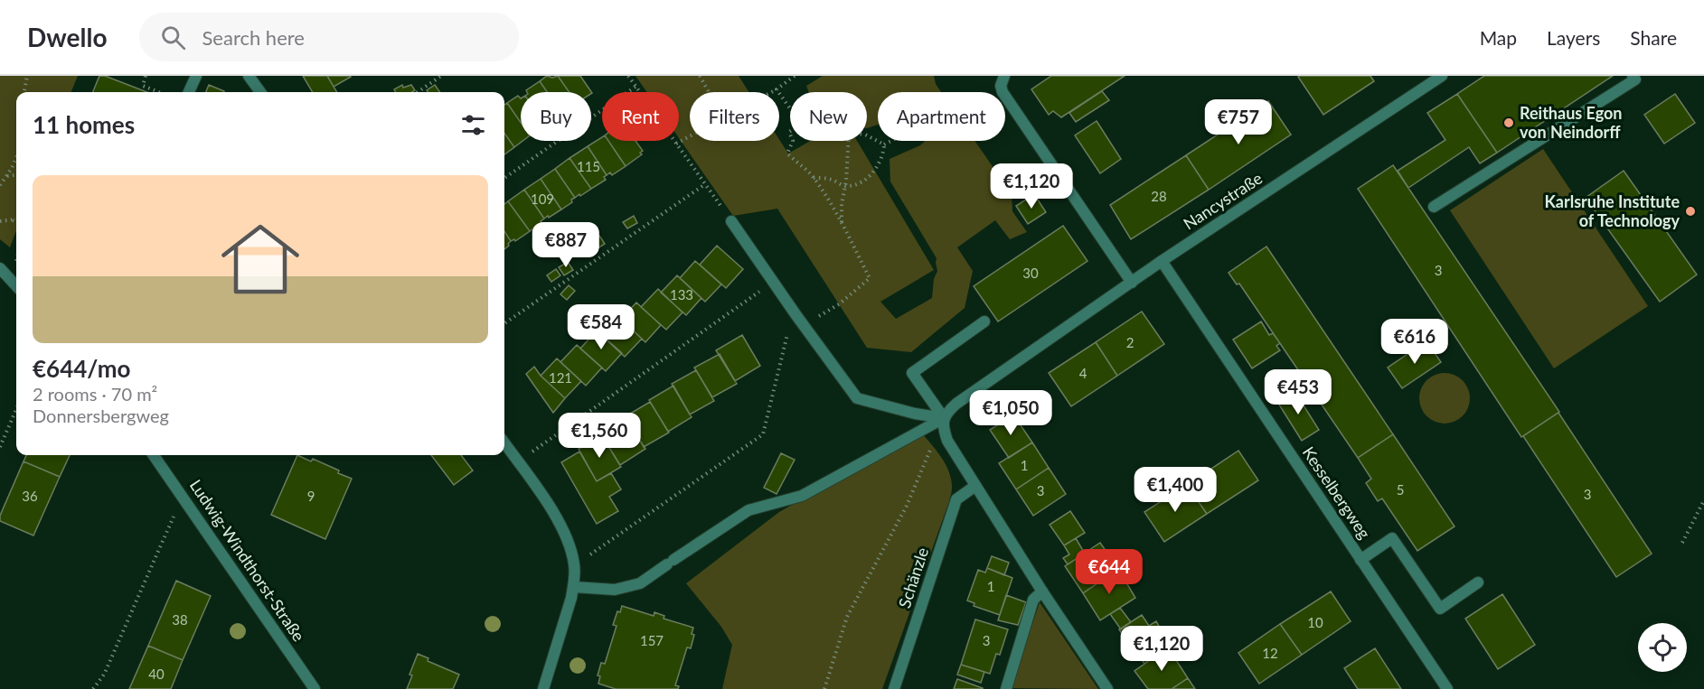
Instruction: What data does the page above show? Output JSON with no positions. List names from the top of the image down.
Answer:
{
  "streets": {
    "street": [
      "Nancystraße",
      "Kesselbergweg",
      "Ludwig-Windthorst-Straße",
      "Schänzle"
    ]
  },
  "crossings": [
    ["Nancystraße", "Kesselbergweg"]
  ],
  "places": ["Reithaus Egon von Neindorff", "Karlsruhe Institute of Technology"],
  "house_numbers": [
    "115",
    "28",
    "109",
    "3",
    "30",
    "133",
    "2",
    "4",
    "121",
    "1",
    "5",
    "3",
    "3",
    "36",
    "9",
    "1",
    "38",
    "10",
    "157",
    "3",
    "12",
    "40"
  ],
  "page": {
    "header": "Dwello",
    "search": "Search here",
    "nav": ["Map", "Layers", "Share"],
    "chip": [
      "Buy",
      "Rent",
      "Filters",
      "New",
      "Apartment"
    ],
    "heading": "11 homes",
    "price": [
      "€757",
      "€1,120",
      "€887",
      "€584",
      "€616",
      "€453",
      "€1,050",
      "€1,560",
      "€1,400",
      "€644",
      "€1,120"
    ],
    "list": [
      {
        "name": "€644/mo",
        "note": "2 rooms · 70 m² · Donnersbergweg"
      }
    ]
  }
}
